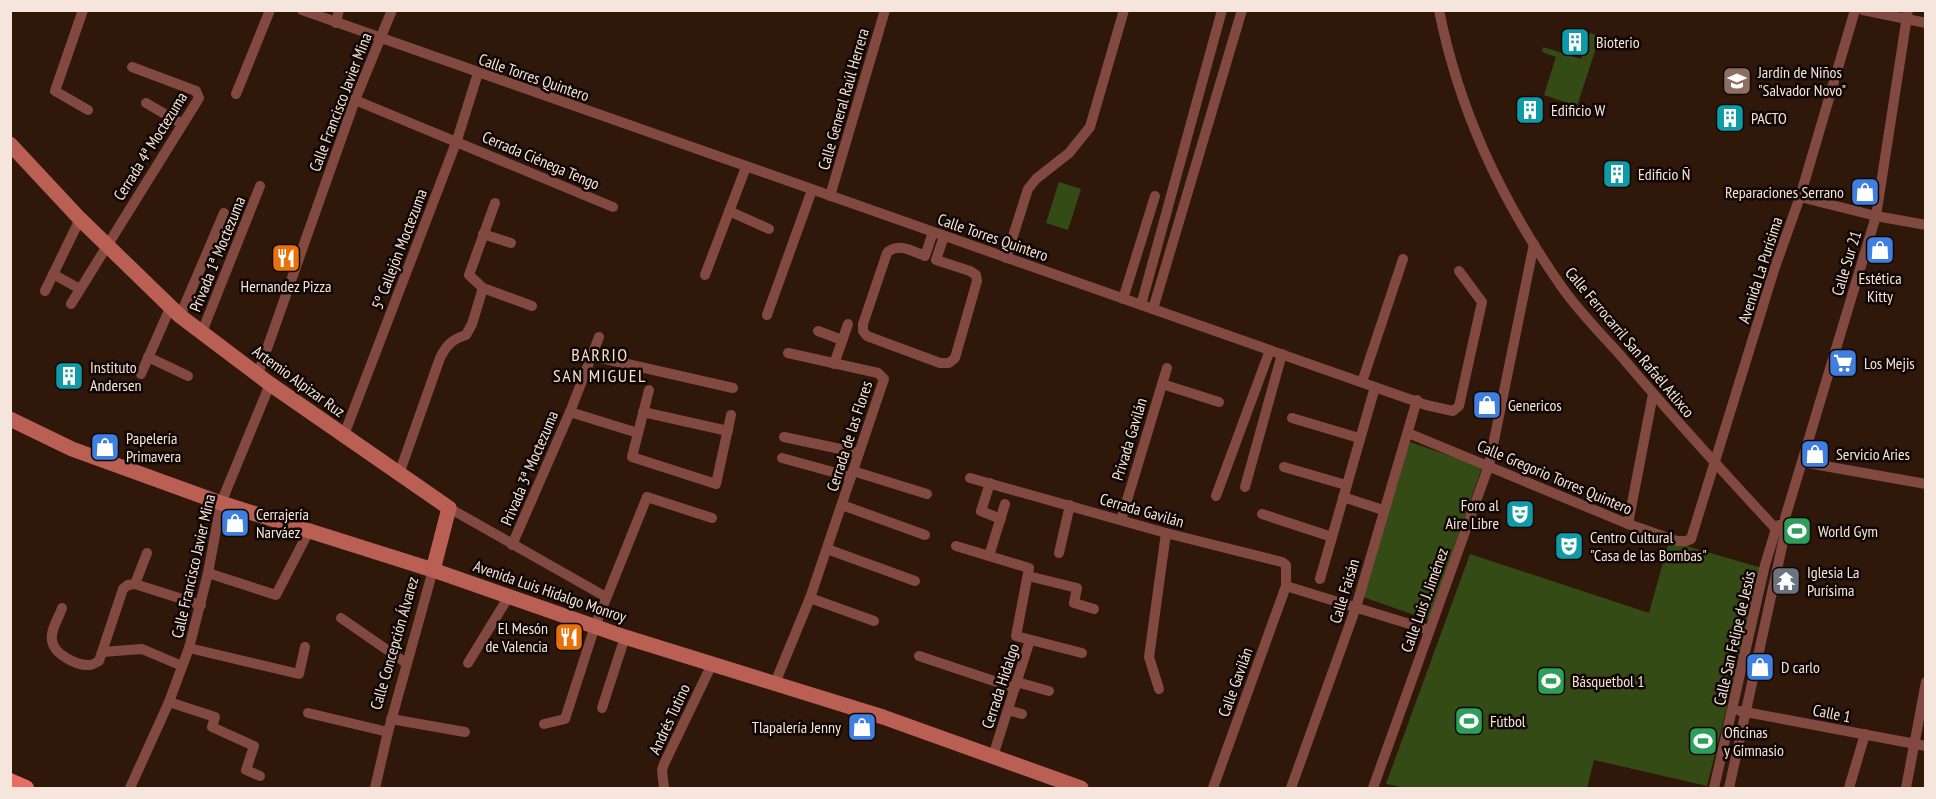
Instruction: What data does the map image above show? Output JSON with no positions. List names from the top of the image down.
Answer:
{
  "streets": {
    "street": [
      "Calle Torres Quintero",
      "Calle General Raúl Herrera",
      "Calle Francisco Javier Mina",
      "Cerrada 4ª Moctezuma",
      "Cerrada Ciénega Tengo",
      "5º Callejón Moctezuma",
      "Privada 1ª Moctezuma",
      "Calle Sur 21",
      "Avenida La Purísima",
      "Calle Ferrocarril San Rafaél Atlixco",
      "Artemio Alpizar Ruz",
      "Cerrada de las Flores",
      "Privada Gavilán",
      "Privada 3ª Moctezuma",
      "Calle Gregorio Torres Quintero",
      "Cerrada Gavilán",
      "Avenida Luis Hidalgo Monroy",
      "Calle Faisán",
      "Calle Luis J. Jiménez",
      "Calle San Felipe de Jesús",
      "Calle Concepción Álvarez",
      "Calle Gavilán",
      "Cerrada Hidalgo",
      "Calle 1",
      "Andrés Tutino"
    ]
  },
  "crossings": [
    ["Calle Torres Quintero", "Calle General Raúl Herrera"],
    ["Calle Torres Quintero", "Calle Francisco Javier Mina"],
    ["Calle Torres Quintero", "5º Callejón Moctezuma"],
    ["Calle Torres Quintero", "Calle Faisán"],
    ["Calle Francisco Javier Mina", "Cerrada Ciénega Tengo"],
    ["Calle Francisco Javier Mina", "Artemio Alpizar Ruz"],
    ["Calle Francisco Javier Mina", "Avenida Luis Hidalgo Monroy"],
    ["Cerrada 4ª Moctezuma", "Artemio Alpizar Ruz"],
    ["Cerrada Ciénega Tengo", "5º Callejón Moctezuma"],
    ["5º Callejón Moctezuma", "Artemio Alpizar Ruz"],
    ["Privada 1ª Moctezuma", "Artemio Alpizar Ruz"],
    ["Calle Sur 21", "Calle Ferrocarril San Rafaél Atlixco"],
    ["Calle Sur 21", "Calle San Felipe de Jesús"],
    ["Avenida La Purísima", "Calle Ferrocarril San Rafaél Atlixco"],
    ["Avenida La Purísima", "Calle Gregorio Torres Quintero"],
    ["Calle Ferrocarril San Rafaél Atlixco", "Calle Luis J. Jiménez"],
    ["Calle Ferrocarril San Rafaél Atlixco", "Calle San Felipe de Jesús"],
    ["Artemio Alpizar Ruz", "Privada 3ª Moctezuma"],
    ["Artemio Alpizar Ruz", "Calle Concepción Álvarez"],
    ["Cerrada de las Flores", "Avenida Luis Hidalgo Monroy"],
    ["Privada Gavilán", "Cerrada Gavilán"],
    ["Calle Gregorio Torres Quintero", "Calle Faisán"],
    ["Calle Gregorio Torres Quintero", "Calle Luis J. Jiménez"],
    ["Cerrada Gavilán", "Calle Gavilán"],
    ["Avenida Luis Hidalgo Monroy", "Calle Concepción Álvarez"],
    ["Avenida Luis Hidalgo Monroy", "Cerrada Hidalgo"],
    ["Avenida Luis Hidalgo Monroy", "Andrés Tutino"],
    ["Calle San Felipe de Jesús", "Calle 1"]
  ],
  "districts": ["BARRIO SAN MIGUEL"],
  "places": {
    "building": [
      "Bioterio",
      "Edificio W",
      "PACTO",
      "Edificio Ñ",
      "Instituto Andersen"
    ],
    "school or university": ["Jardín de Niños \"Salvador Novo\""],
    "shop": [
      "Reparaciones Serrano",
      "Estética Kitty",
      "Genericos",
      "Papelería Primavera",
      "Servicio Aries",
      "Cerrajería Narváez",
      "D carlo",
      "Tlapalería Jenny"
    ],
    "restaurant": ["Hernandez Pizza", "El Mesón de Valencia"],
    "supermarket": ["Los Mejis"],
    "theatre": ["Foro al Aire Libre", "Centro Cultural \"Casa de las Bombas\""],
    "sports": [
      "World Gym",
      "Básquetbol 1",
      "Fútbol",
      "Oficinas y Gimnasio"
    ],
    "temple": ["Iglesia La Purísima"]
  }
}
